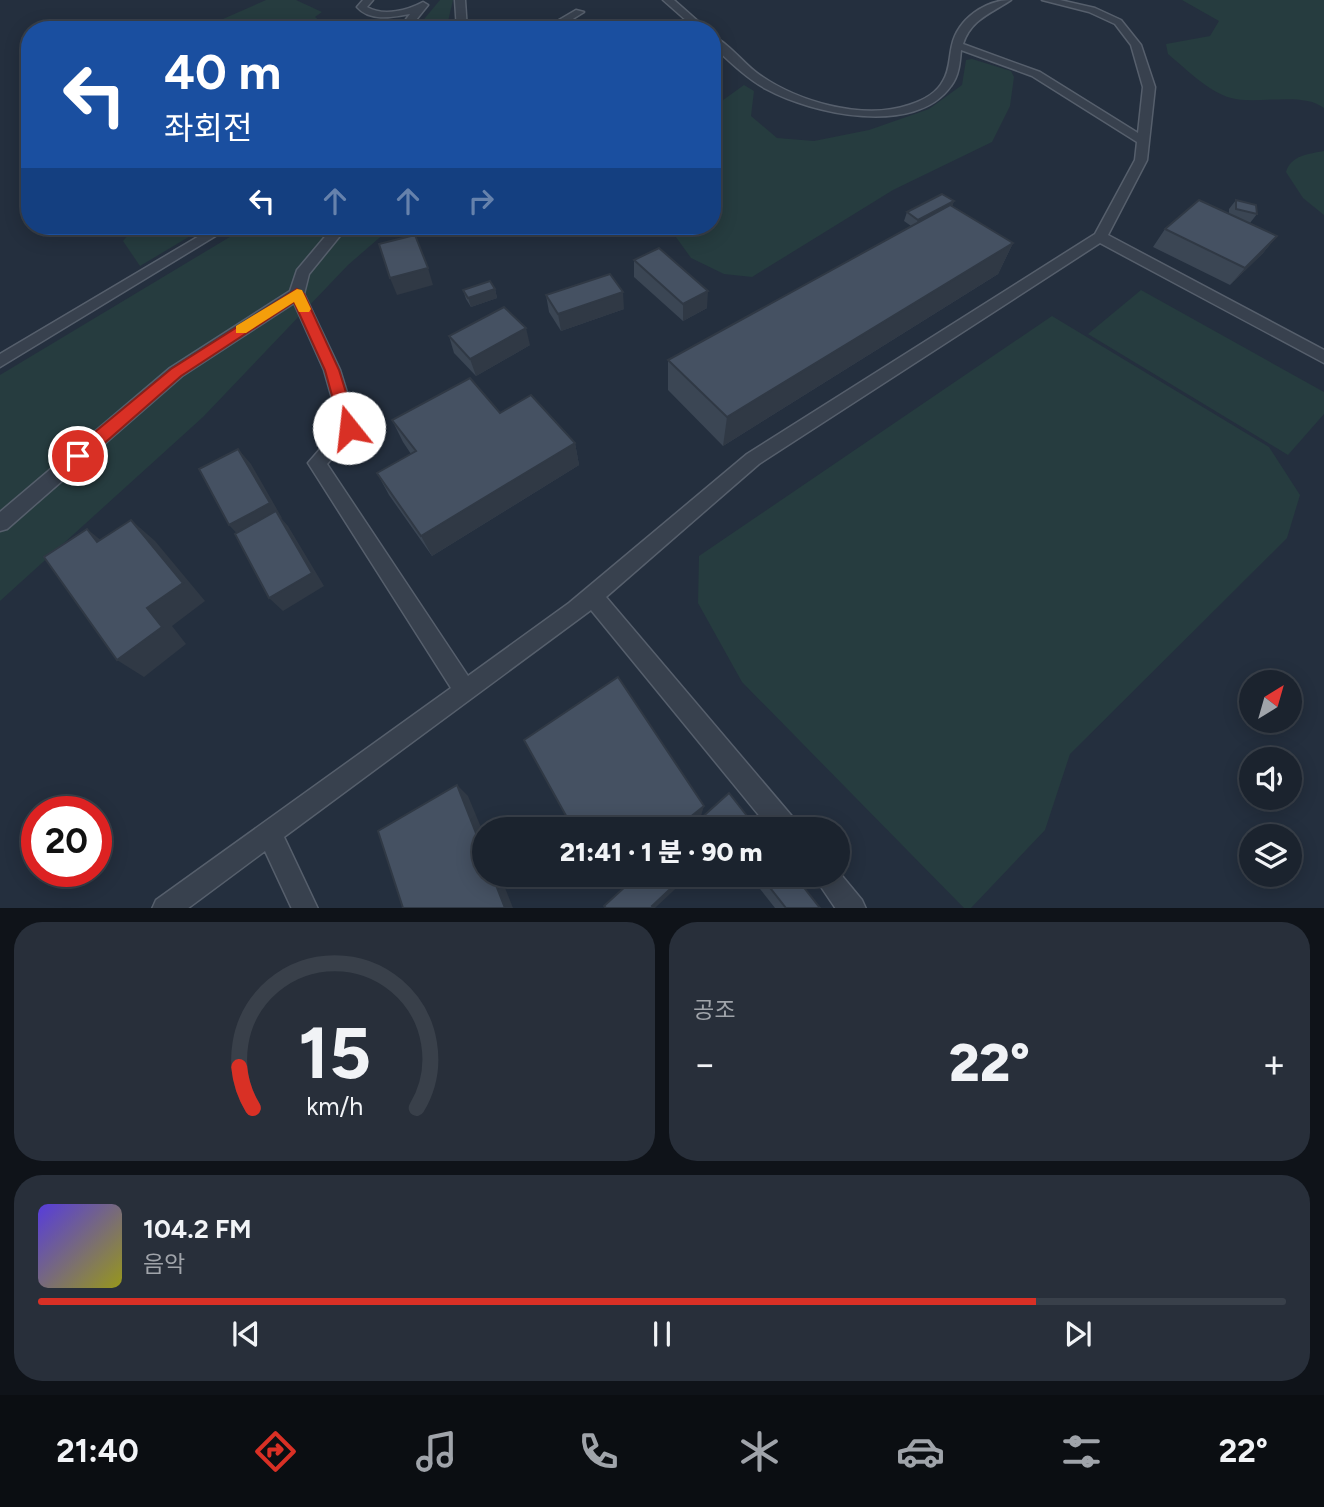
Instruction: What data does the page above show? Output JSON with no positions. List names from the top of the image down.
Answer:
{
  "north": "top right",
  "page": {
    "turn": ["40 m", "좌회전"],
    "limit": "20",
    "trip": "21:41 · 1 분 · 90 m",
    "tile": "공조",
    "heat": ["−", "22°", "+"],
    "song": ["104.2 FM", "음악"],
    "tabs": ["21:40", "22°"],
    "gauge": ["15", "km/h"]
  }
}
